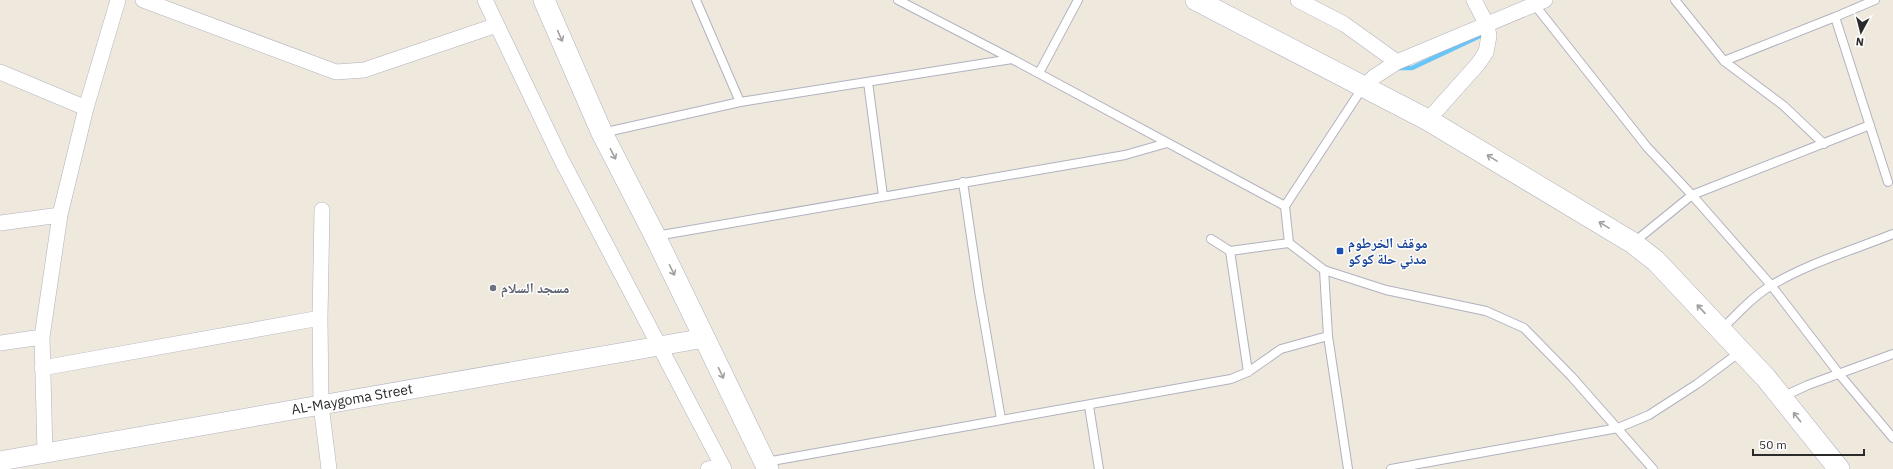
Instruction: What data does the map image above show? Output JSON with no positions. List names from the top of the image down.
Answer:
{
  "streets": {
    "street": ["AL-Maygoma Street"]
  },
  "places": {
    "transit": ["موقف الخرطوم مدني حلة كوكو"],
    "other": ["مسجد السلام"]
  },
  "scale_bar": "50 m",
  "north": "bottom"
}
